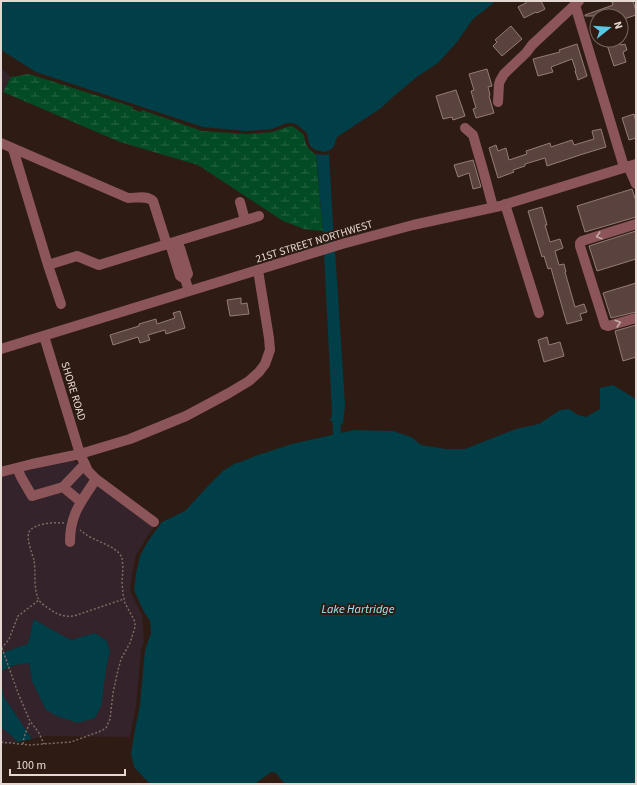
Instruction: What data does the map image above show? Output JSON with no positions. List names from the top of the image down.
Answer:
{
  "streets": {
    "street": ["21ST STREET NORTHWEST", "SHORE ROAD"]
  },
  "crossings": [
    ["21ST STREET NORTHWEST", "SHORE ROAD"]
  ],
  "water": ["Lake Hartridge"],
  "scale_bar": "100 m",
  "north": "right"
}
